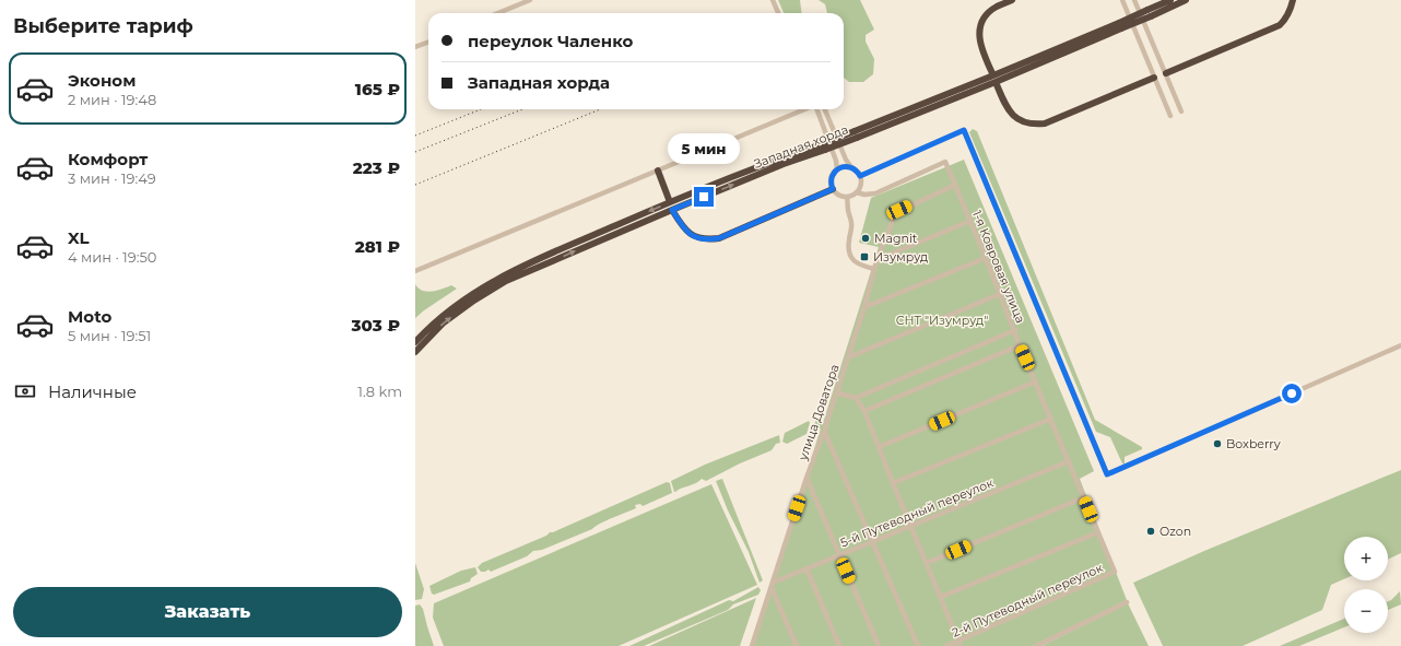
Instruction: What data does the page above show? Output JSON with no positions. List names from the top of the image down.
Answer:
{
  "streets": {
    "highway": ["Западная хорда"],
    "street": [
      "1-я Ковровая улица",
      "улица Доватора",
      "5-й Путеводный переулок",
      "2-й Путеводный переулок"
    ]
  },
  "crossings": [
    ["1-я Ковровая улица", "улица Доватора"],
    ["1-я Ковровая улица", "5-й Путеводный переулок"],
    ["1-я Ковровая улица", "2-й Путеводный переулок"],
    ["улица Доватора", "5-й Путеводный переулок"]
  ],
  "parks": ["СНТ \"Изумруд\""],
  "places": {
    "other": ["Magnit", "Boxberry", "Ozon"],
    "transit": ["Изумруд"]
  },
  "page": {
    "heading": "Выберите тариф",
    "banner": ["переулок Чаленко", "Западная хорда"],
    "list": [
      {
        "name": "Эконом",
        "note": "2 мин · 19:48",
        "value": "165 ₽"
      },
      {
        "name": "Комфорт",
        "note": "3 мин · 19:49",
        "value": "223 ₽"
      },
      {
        "name": "XL",
        "note": "4 мин · 19:50",
        "value": "281 ₽"
      },
      {
        "name": "Moto",
        "note": "5 мин · 19:51",
        "value": "303 ₽"
      }
    ],
    "bubble": "5 мин",
    "pay": ["Наличные", "1.8 km"],
    "map_buttons": ["+", "−"],
    "buttons": "Заказать"
  }
}
